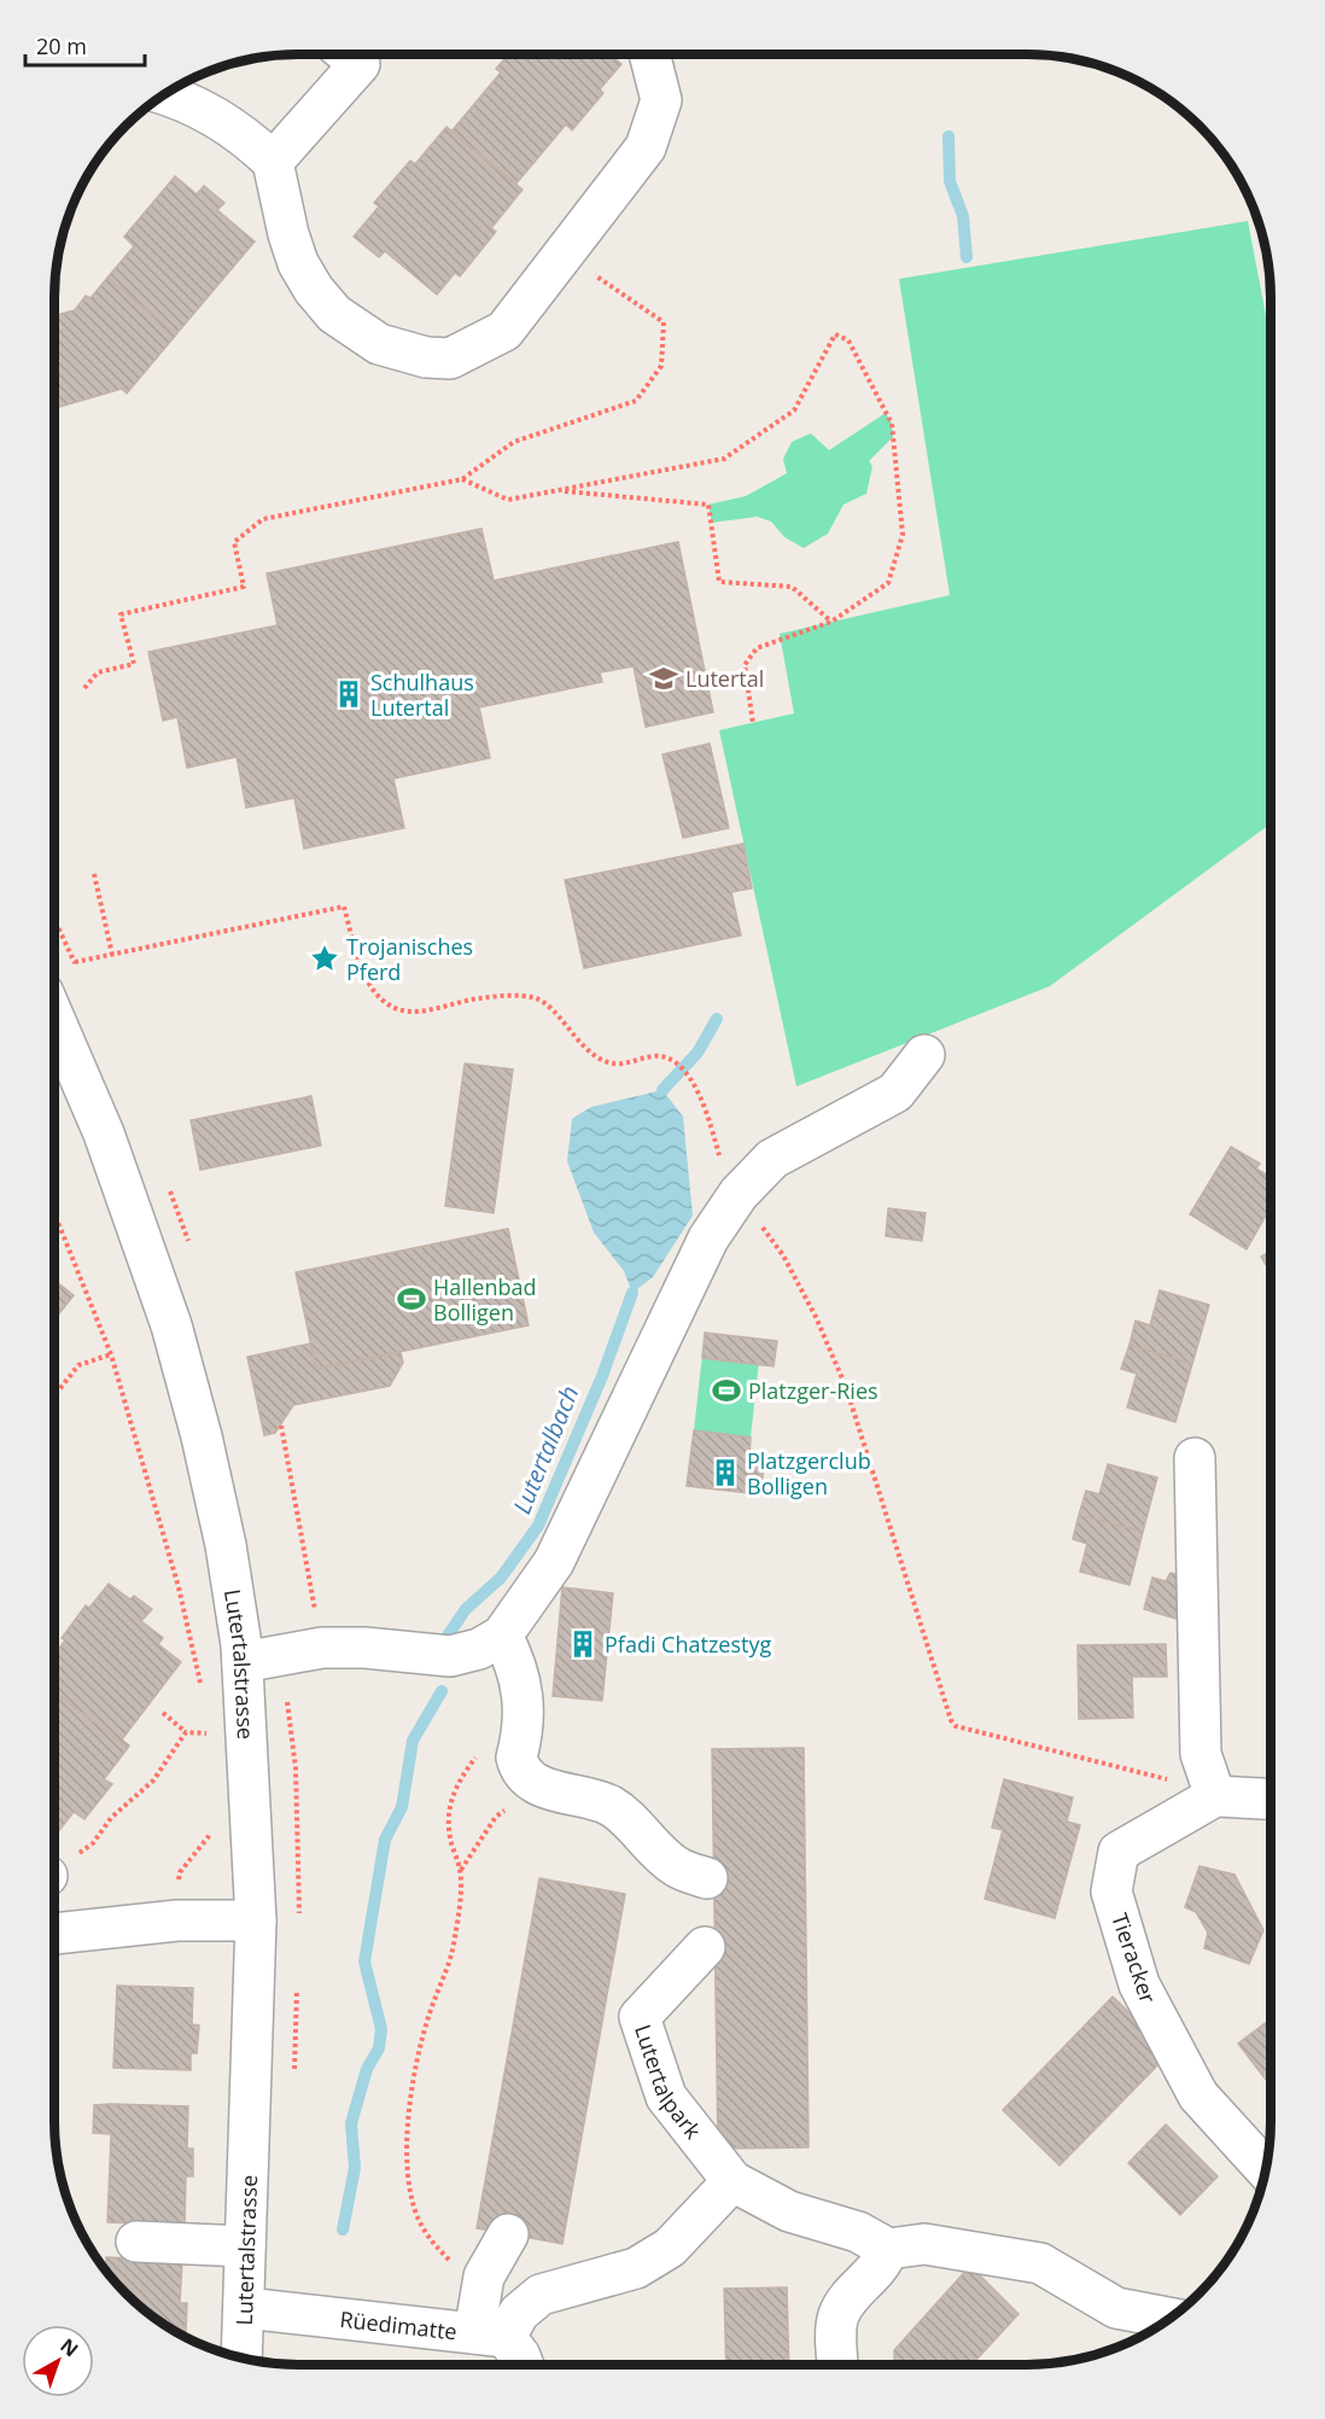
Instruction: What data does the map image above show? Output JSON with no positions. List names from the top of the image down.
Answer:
{
  "streets": {
    "street": [
      "Lutertalstrasse",
      "Tieracker",
      "Lutertalpark",
      "Rüedimatte"
    ]
  },
  "crossings": [
    ["Lutertalstrasse", "Rüedimatte"]
  ],
  "water": ["Lutertalbach"],
  "places": {
    "school or university": ["Lutertal"],
    "building": ["Schulhaus Lutertal", "Platzgerclub Bolligen", "Pfadi Chatzestyg"],
    "place": ["Trojanisches Pferd"],
    "sports": ["Hallenbad Bolligen", "Platzger-Ries"]
  },
  "scale_bar": "20 m",
  "north": "top right"
}
